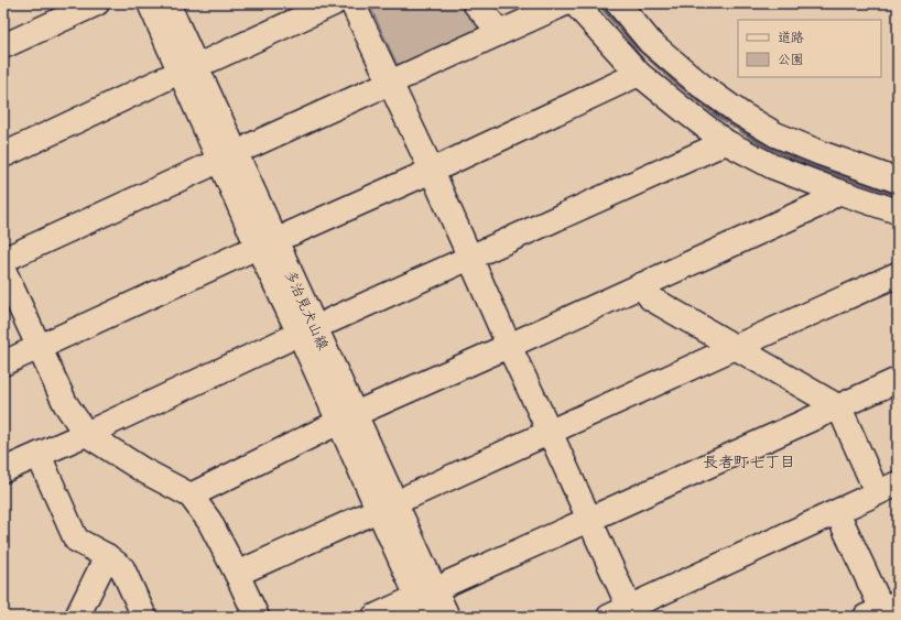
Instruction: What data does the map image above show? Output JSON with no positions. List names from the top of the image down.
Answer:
{
  "streets": {
    "street": ["多治見犬山線"]
  },
  "districts": ["長者町七丁目"],
  "legend": ["道路", "公園"]
}
